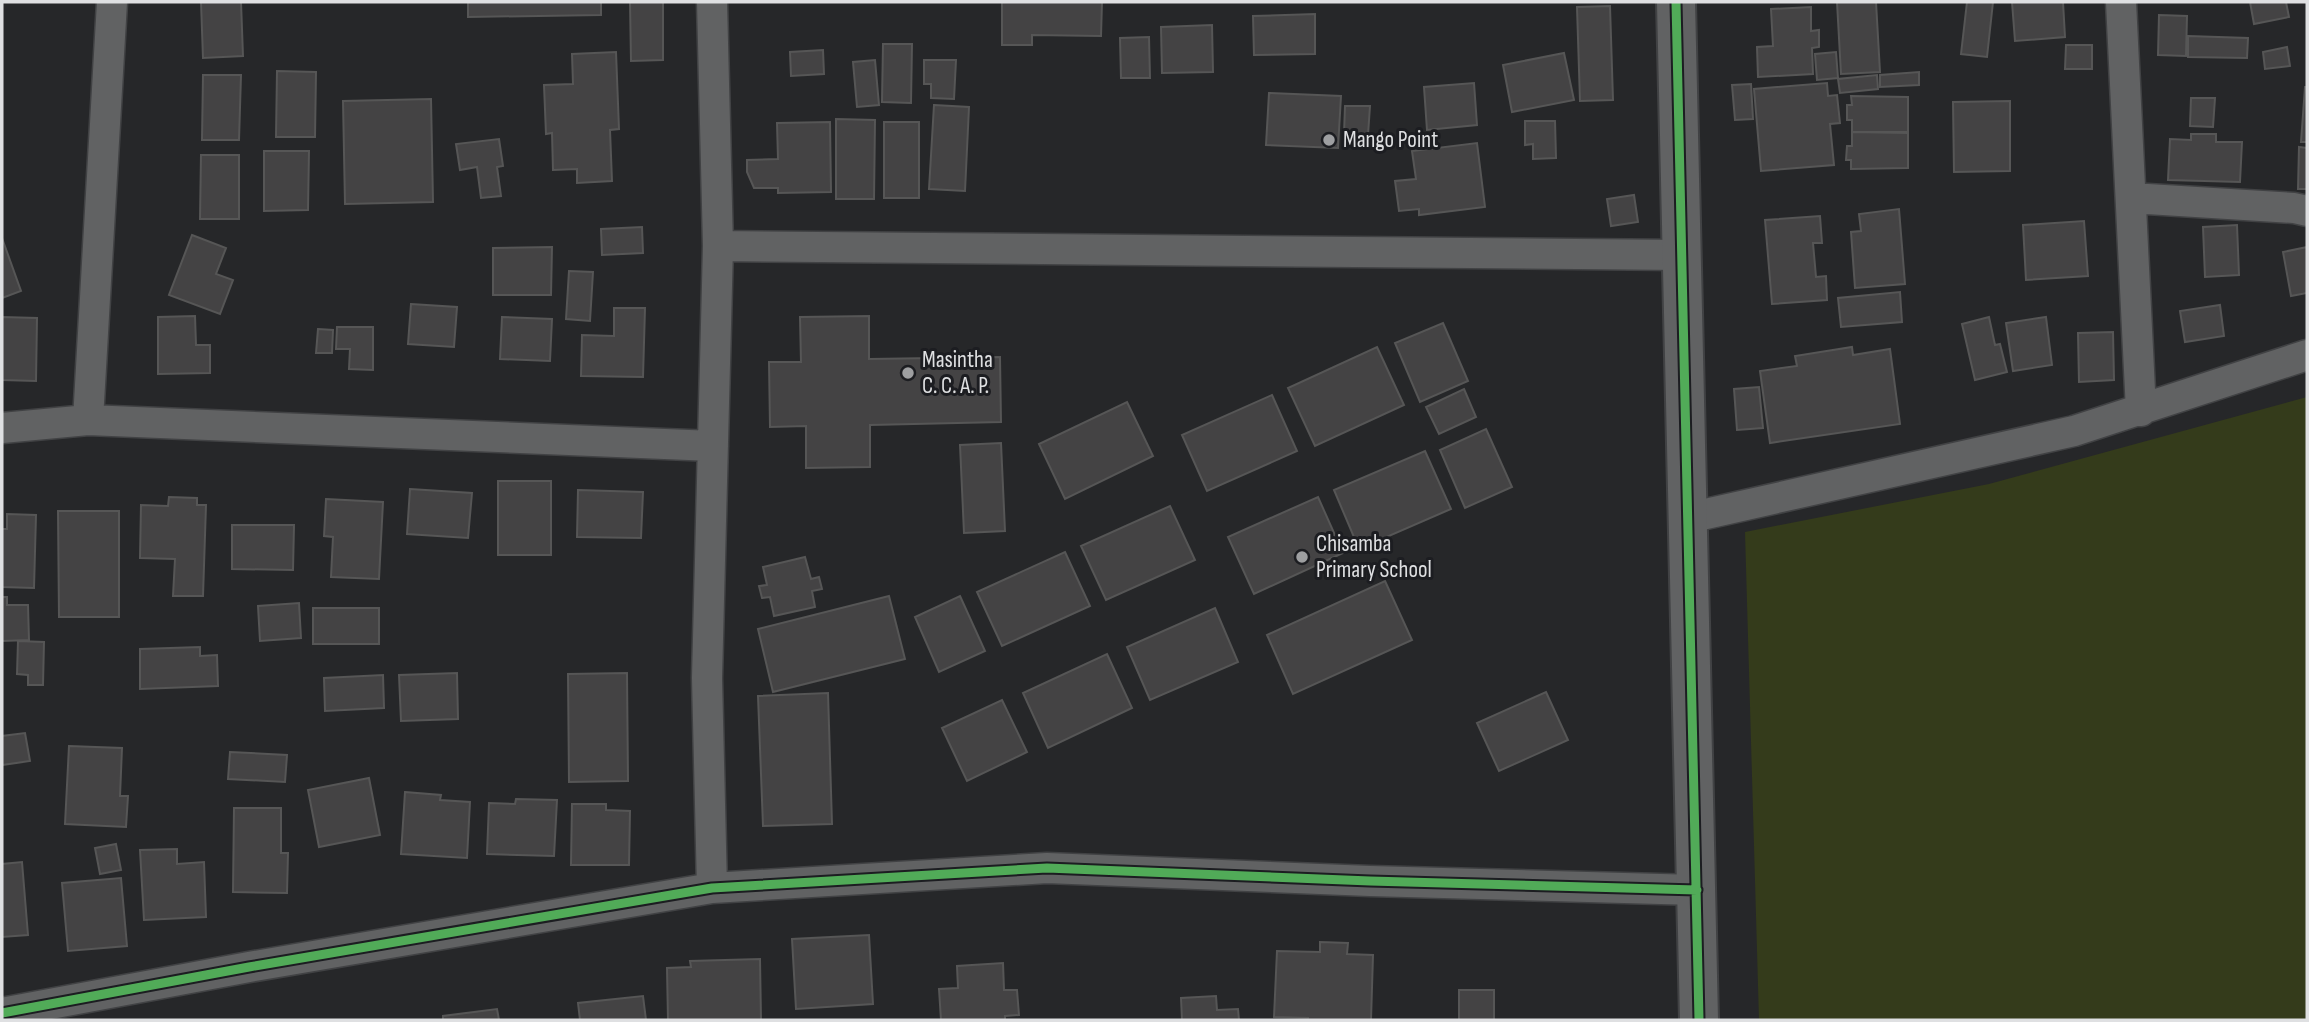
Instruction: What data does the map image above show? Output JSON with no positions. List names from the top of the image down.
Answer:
{
  "places": ["Mango Point", "Masintha C. C. A. P.", "Chisamba Primary School"]
}
